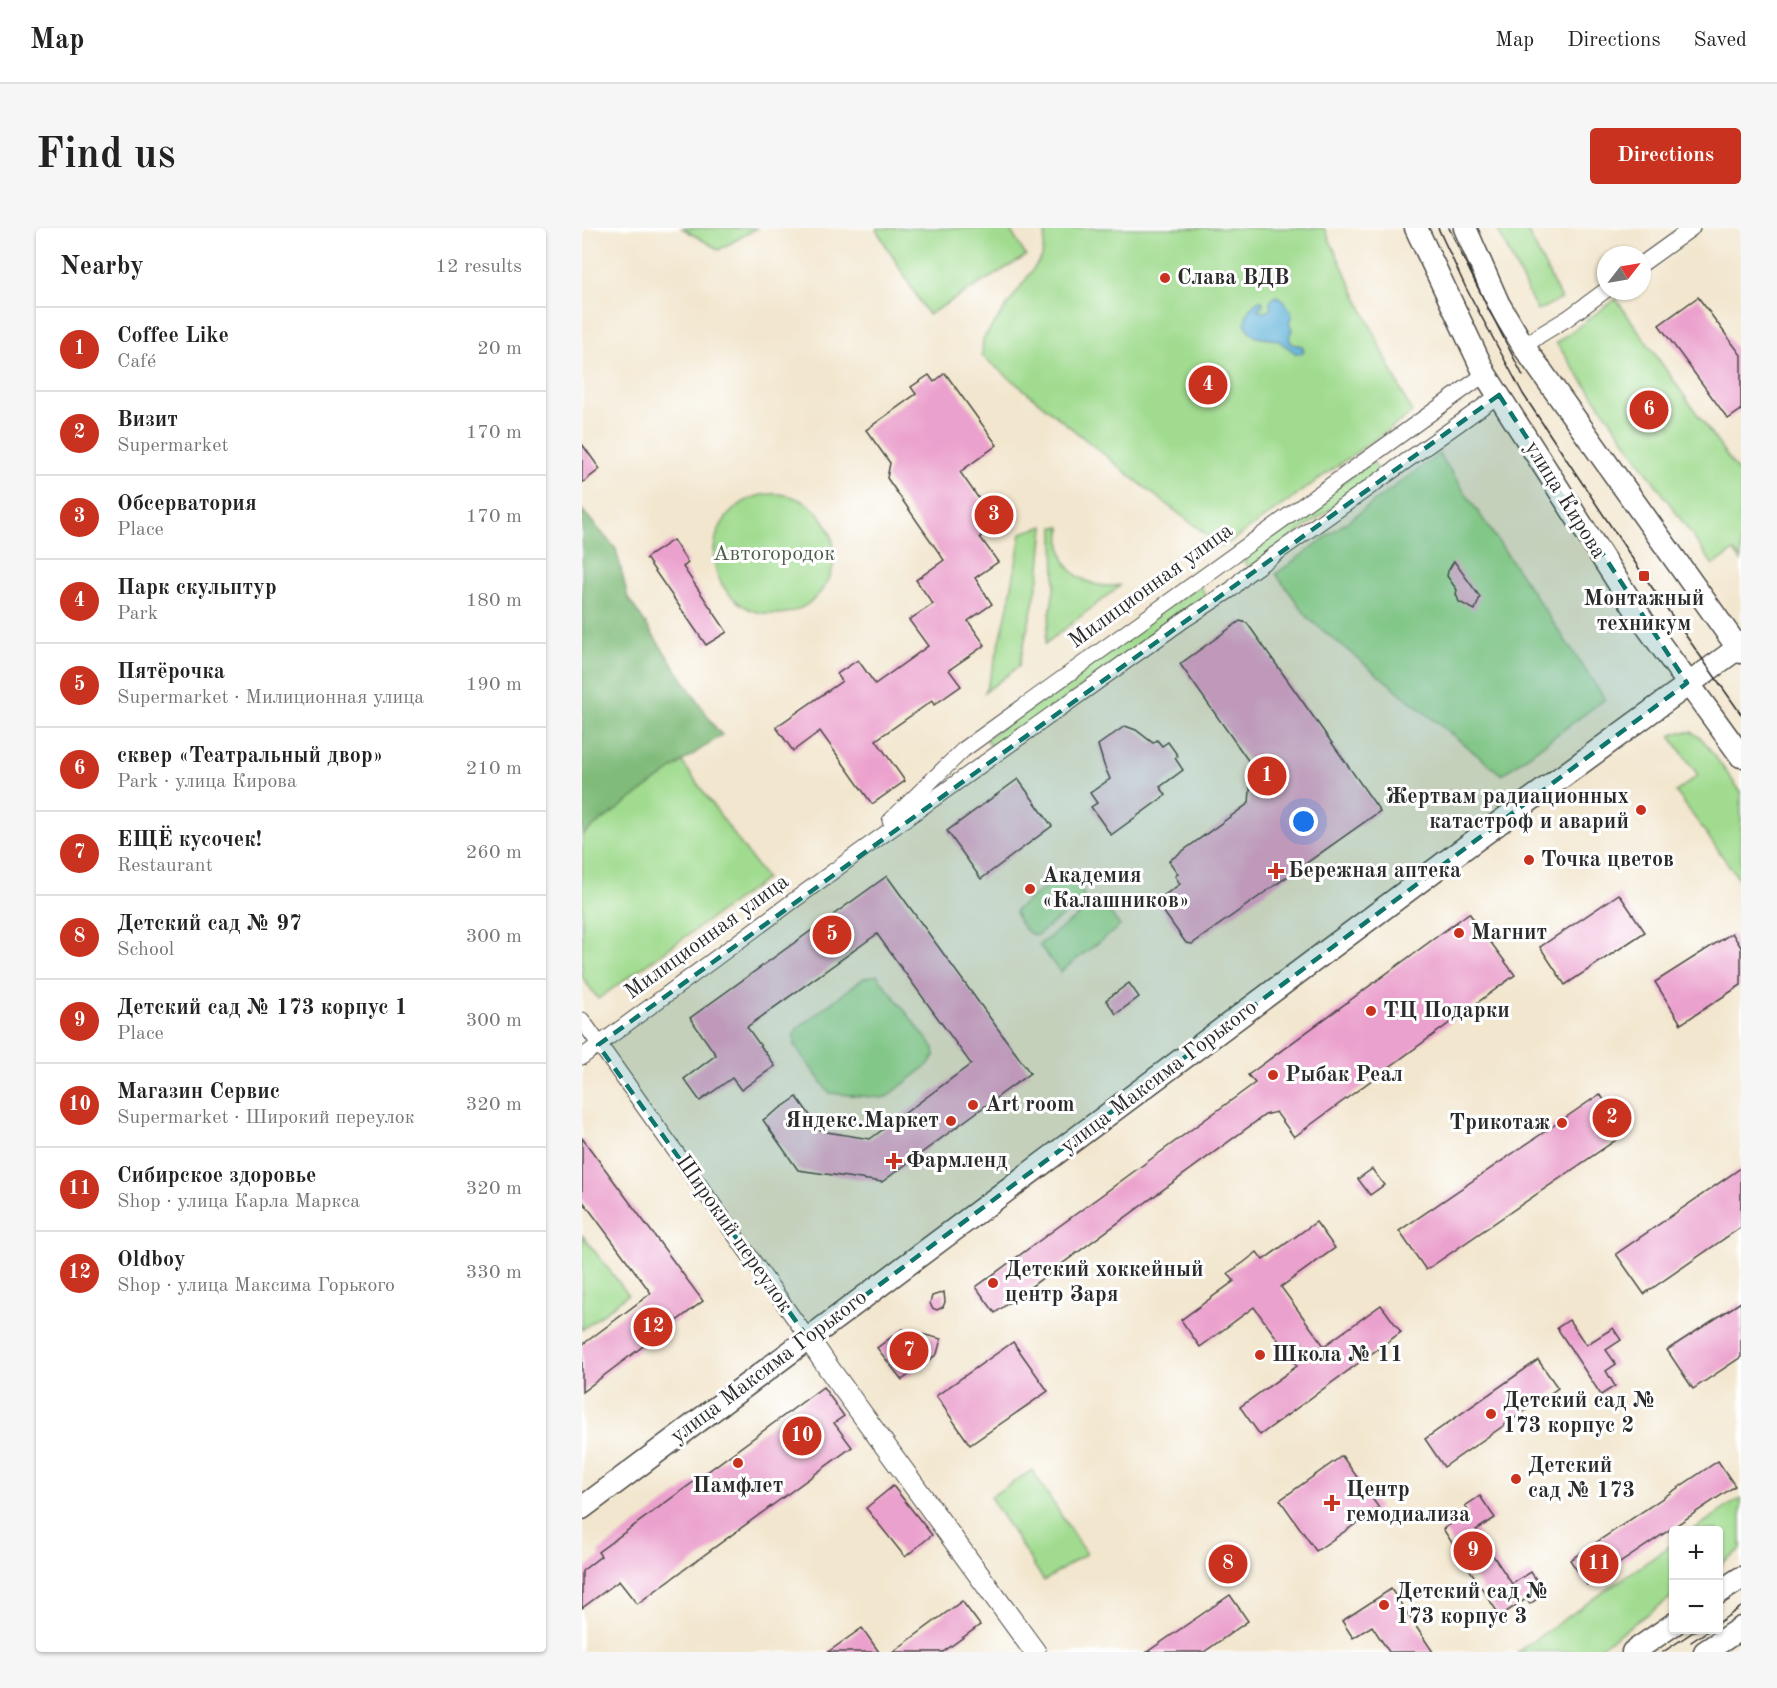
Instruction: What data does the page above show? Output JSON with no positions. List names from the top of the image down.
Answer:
{
  "streets": {
    "main road": ["улица Кирова", "улица Максима Горького"],
    "street": ["Милиционная улица", "Широкий переулок"]
  },
  "crossings": [
    ["улица Кирова", "Милиционная улица"],
    ["улица Кирова", "улица Максима Горького"],
    ["Милиционная улица", "Широкий переулок"],
    ["улица Максима Горького", "Широкий переулок"]
  ],
  "parks": ["Автогородок"],
  "places": {
    "other": [
      "Слава ВДВ",
      "Жертвам радиационных катастроф и аварий",
      "Точка цветов",
      "Академия «Калашников»",
      "Магнит",
      "ТЦ Подарки",
      "Рыбак Реал",
      "Art room",
      "Яндекс.Маркет",
      "Трикотаж",
      "Детский хоккейный центр Заря",
      "Школа № 11",
      "Детский сад № 173 корпус 2",
      "Памфлет",
      "Детский сад № 173",
      "Детский сад № 173 корпус 3"
    ],
    "transit": ["Монтажный техникум"],
    "health": ["Бережная аптека", "Фармленд", "Центр гемодиализа"]
  },
  "north": "top right",
  "page": {
    "header": "Map",
    "nav": ["Map", "Directions", "Saved"],
    "buttons": "Directions",
    "title": "Find us",
    "heading": ["Nearby", "12 results"],
    "list": [
      {
        "mark": "1",
        "name": "Coffee Like",
        "note": "Café",
        "value": "20 m"
      },
      {
        "mark": "2",
        "name": "Визит",
        "note": "Supermarket",
        "value": "170 m"
      },
      {
        "mark": "3",
        "name": "Обсерватория",
        "note": "Place",
        "value": "170 m"
      },
      {
        "mark": "4",
        "name": "Парк скульптур",
        "note": "Park",
        "value": "180 m"
      },
      {
        "mark": "5",
        "name": "Пятёрочка",
        "note": "Supermarket · Милиционная улица",
        "value": "190 m"
      },
      {
        "mark": "6",
        "name": "сквер «Театральный двор»",
        "note": "Park · улица Кирова",
        "value": "210 m"
      },
      {
        "mark": "7",
        "name": "ЕЩЁ кусочек!",
        "note": "Restaurant",
        "value": "260 m"
      },
      {
        "mark": "8",
        "name": "Детский сад № 97",
        "note": "School",
        "value": "300 m"
      },
      {
        "mark": "9",
        "name": "Детский сад № 173 корпус 1",
        "note": "Place",
        "value": "300 m"
      },
      {
        "mark": "10",
        "name": "Магазин Сервис",
        "note": "Supermarket · Широкий переулок",
        "value": "320 m"
      },
      {
        "mark": "11",
        "name": "Сибирское здоровье",
        "note": "Shop · улица Карла Маркса",
        "value": "320 m"
      },
      {
        "mark": "12",
        "name": "Oldboy",
        "note": "Shop · улица Максима Горького",
        "value": "330 m"
      }
    ],
    "pins": [
      "4",
      "6",
      "3",
      "1",
      "5",
      "2",
      "12",
      "7",
      "10",
      "9",
      "8",
      "11"
    ],
    "map_buttons": ["+", "−"]
  }
}
